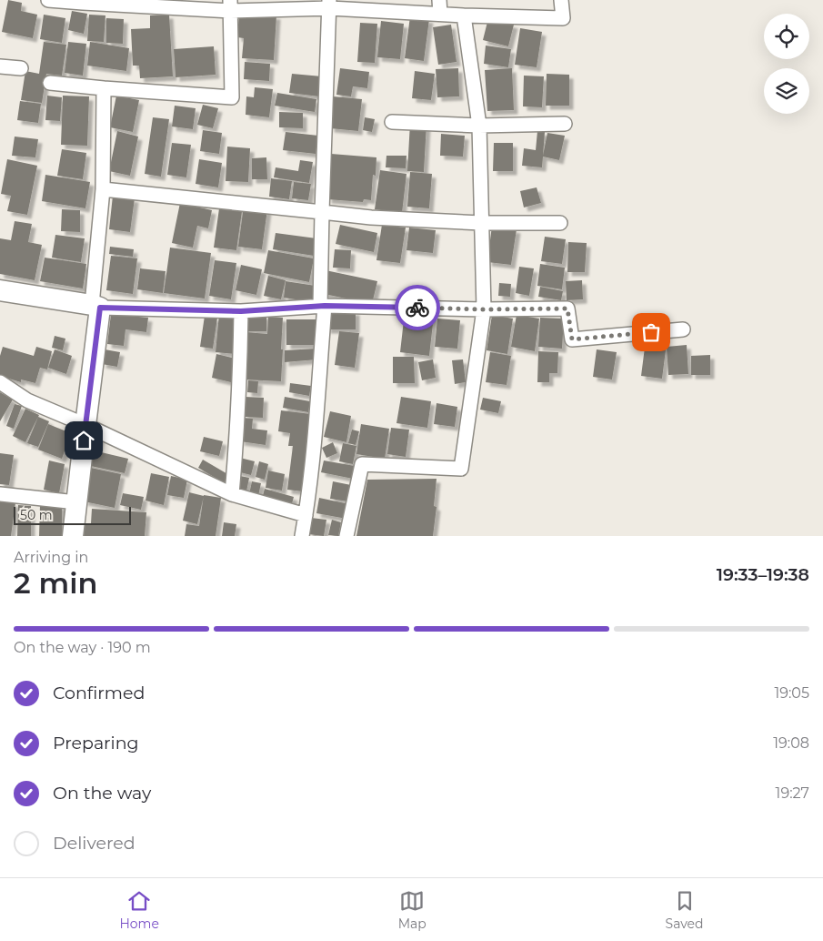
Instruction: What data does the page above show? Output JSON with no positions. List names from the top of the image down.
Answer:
{
  "scale_bar": "50 m",
  "page": {
    "scale": "50 m",
    "heading": ["2 min", "Arriving in", "19:33–19:38"],
    "bar": "On the way · 190 m",
    "list": [
      ["Confirmed", "19:05"],
      ["Preparing", "19:08"],
      ["On the way", "19:27"],
      "Delivered"
    ],
    "tabs": ["Home", "Map", "Saved"]
  }
}
